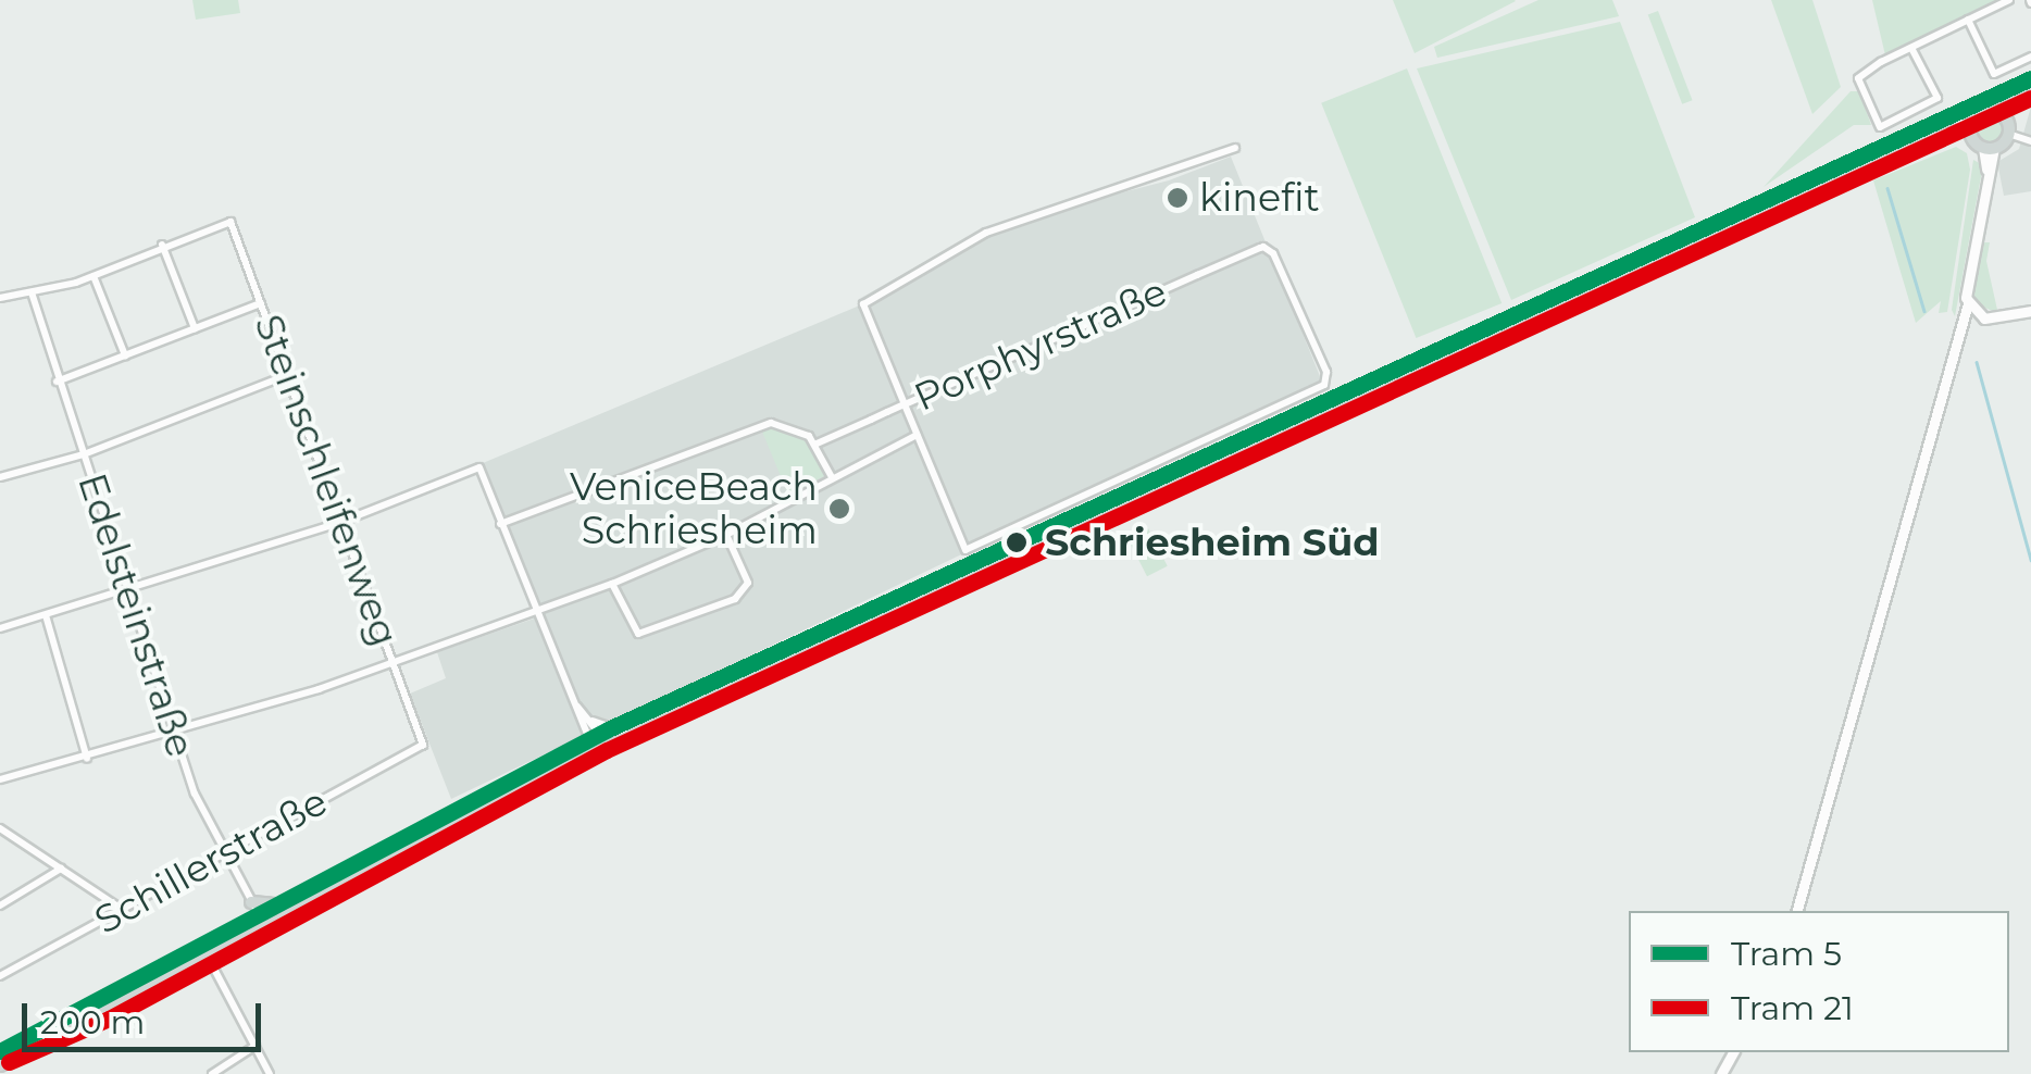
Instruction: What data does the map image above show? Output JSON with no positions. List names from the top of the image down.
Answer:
{
  "streets": {
    "street": [
      "Porphyrstraße",
      "Steinschleifenweg",
      "Edelsteinstraße",
      "Schillerstraße"
    ]
  },
  "crossings": [
    ["Steinschleifenweg", "Schillerstraße"],
    ["Edelsteinstraße", "Schillerstraße"]
  ],
  "places": ["kinefit", "VeniceBeach Schriesheim", "Schriesheim Süd"],
  "lines": ["tram line 5", "tram line 21"],
  "legend": ["Tram 5", "Tram 21"],
  "scale_bar": "200 m"
}
